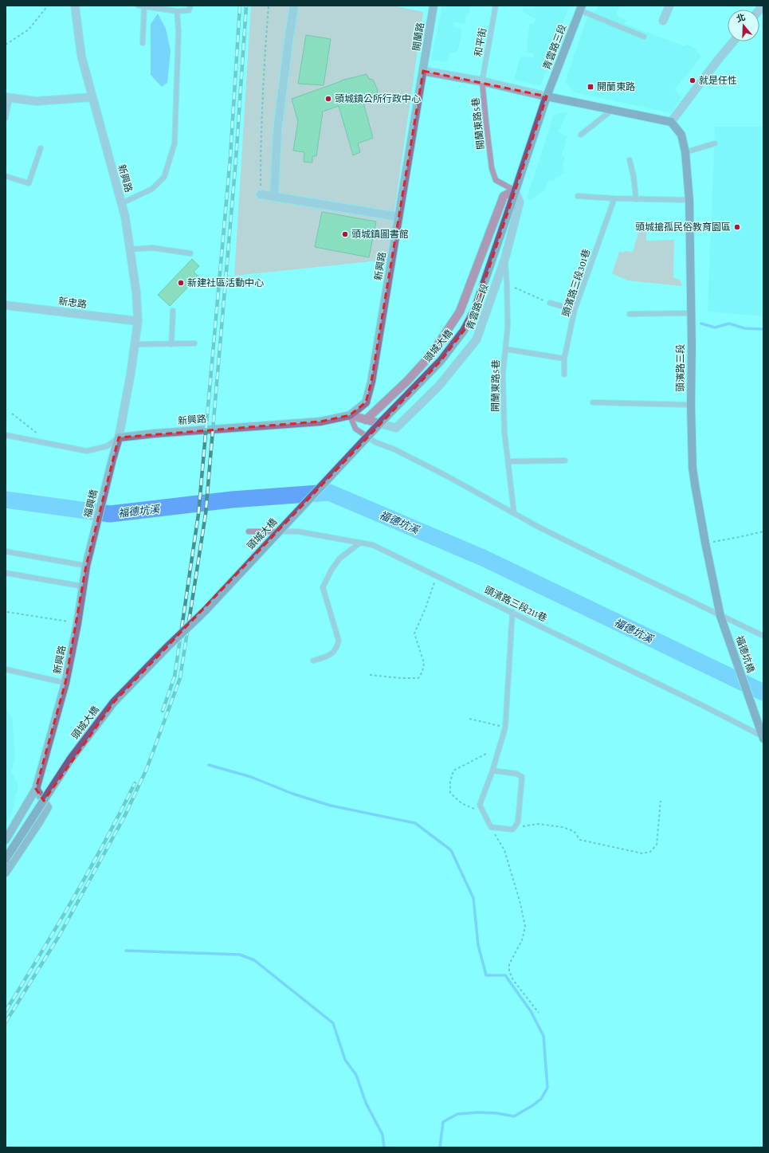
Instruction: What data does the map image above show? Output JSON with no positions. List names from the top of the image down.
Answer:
{
  "streets": {
    "main road": [
      "青雲路三段",
      "頭城大橋",
      "頭濱路三段",
      "福德坑橋"
    ],
    "street": [
      "開蘭路",
      "新興路",
      "新忠路",
      "青雲路二段",
      "福興橋"
    ],
    "lane": [
      "和平街",
      "開蘭東路5巷",
      "頭濱路三段301巷",
      "頭濱路三段211巷"
    ]
  },
  "crossings": [
    ["開蘭路", "新興路"],
    ["和平街", "開蘭東路5巷"],
    ["開蘭東路5巷", "青雲路二段"],
    ["開蘭東路5巷", "頭城大橋"],
    ["新興路", "新忠路"],
    ["新興路", "青雲路二段"],
    ["新興路", "福興橋"],
    ["青雲路二段", "頭城大橋"],
    ["頭濱路三段", "福德坑橋"],
    ["頭濱路三段211巷", "福德坑橋"]
  ],
  "water": ["福德坑溪"],
  "places": {
    "other": [
      "就是任性",
      "頭城鎮公所行政中心",
      "頭城搶孤民俗教育園區",
      "頭城鎮圖書館",
      "新建社區活動中心"
    ],
    "transit": ["開蘭東路"]
  },
  "north": "top"
}
